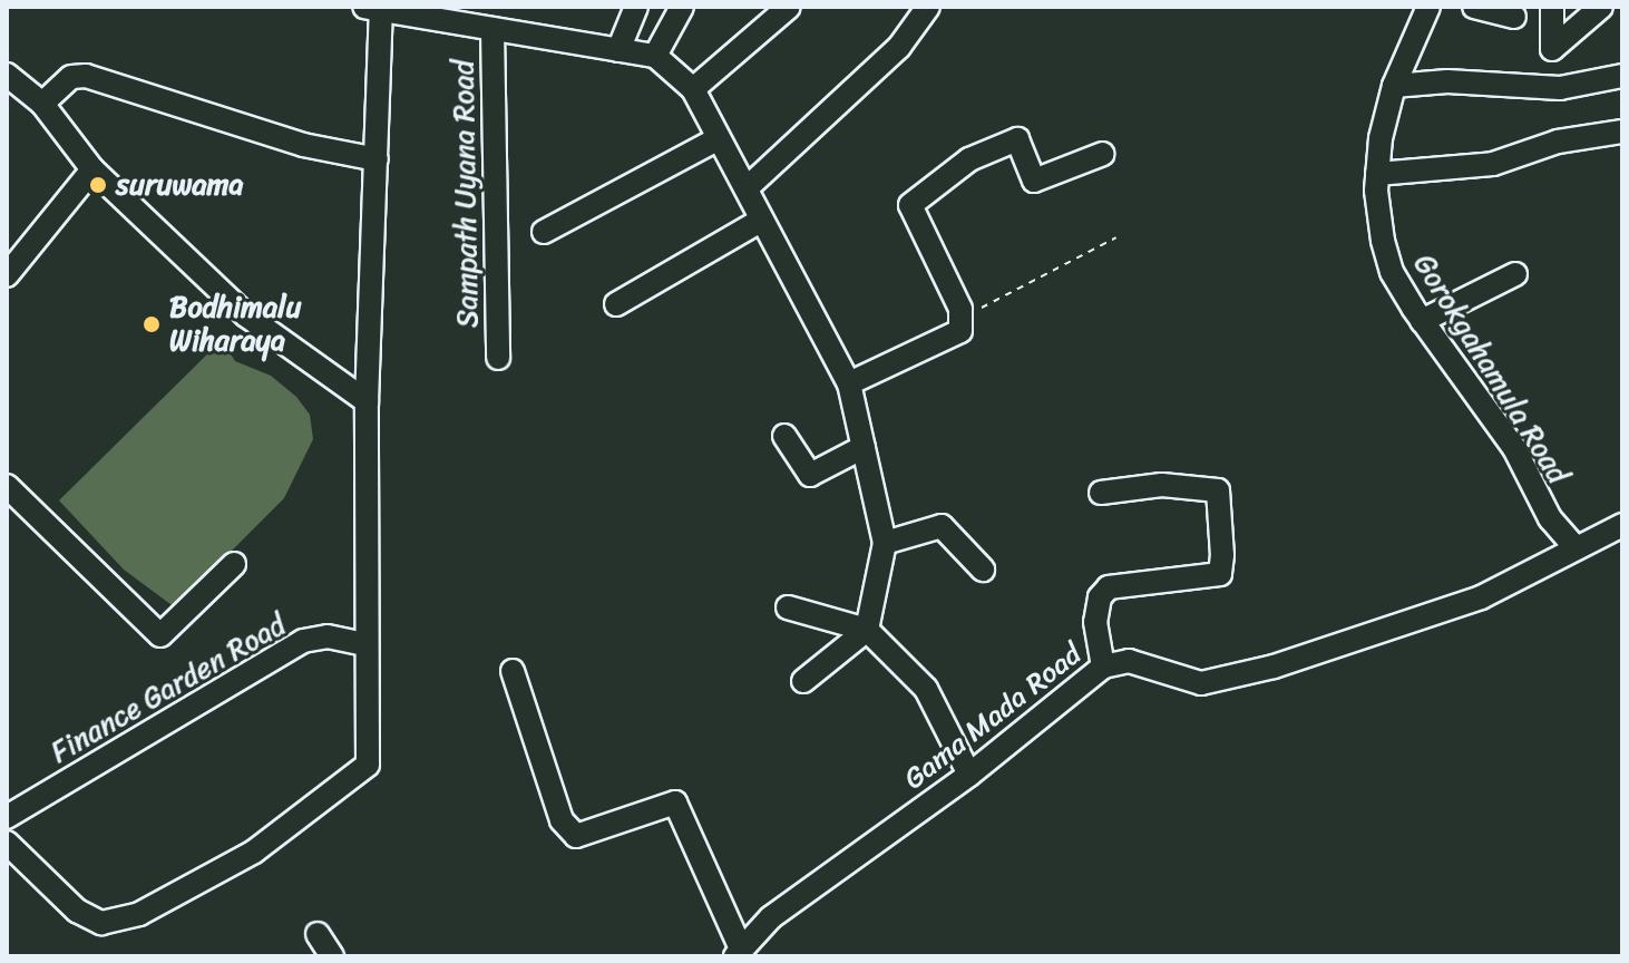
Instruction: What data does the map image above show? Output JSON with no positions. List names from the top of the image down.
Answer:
{
  "streets": {
    "street": [
      "Sampath Uyana Road",
      "Gorokgahamula Road",
      "Finance Garden Road",
      "Gama Mada Road"
    ]
  },
  "crossings": [
    ["Gorokgahamula Road", "Gama Mada Road"]
  ],
  "places": ["suruwama", "Bodhimalu Wiharaya"]
}
